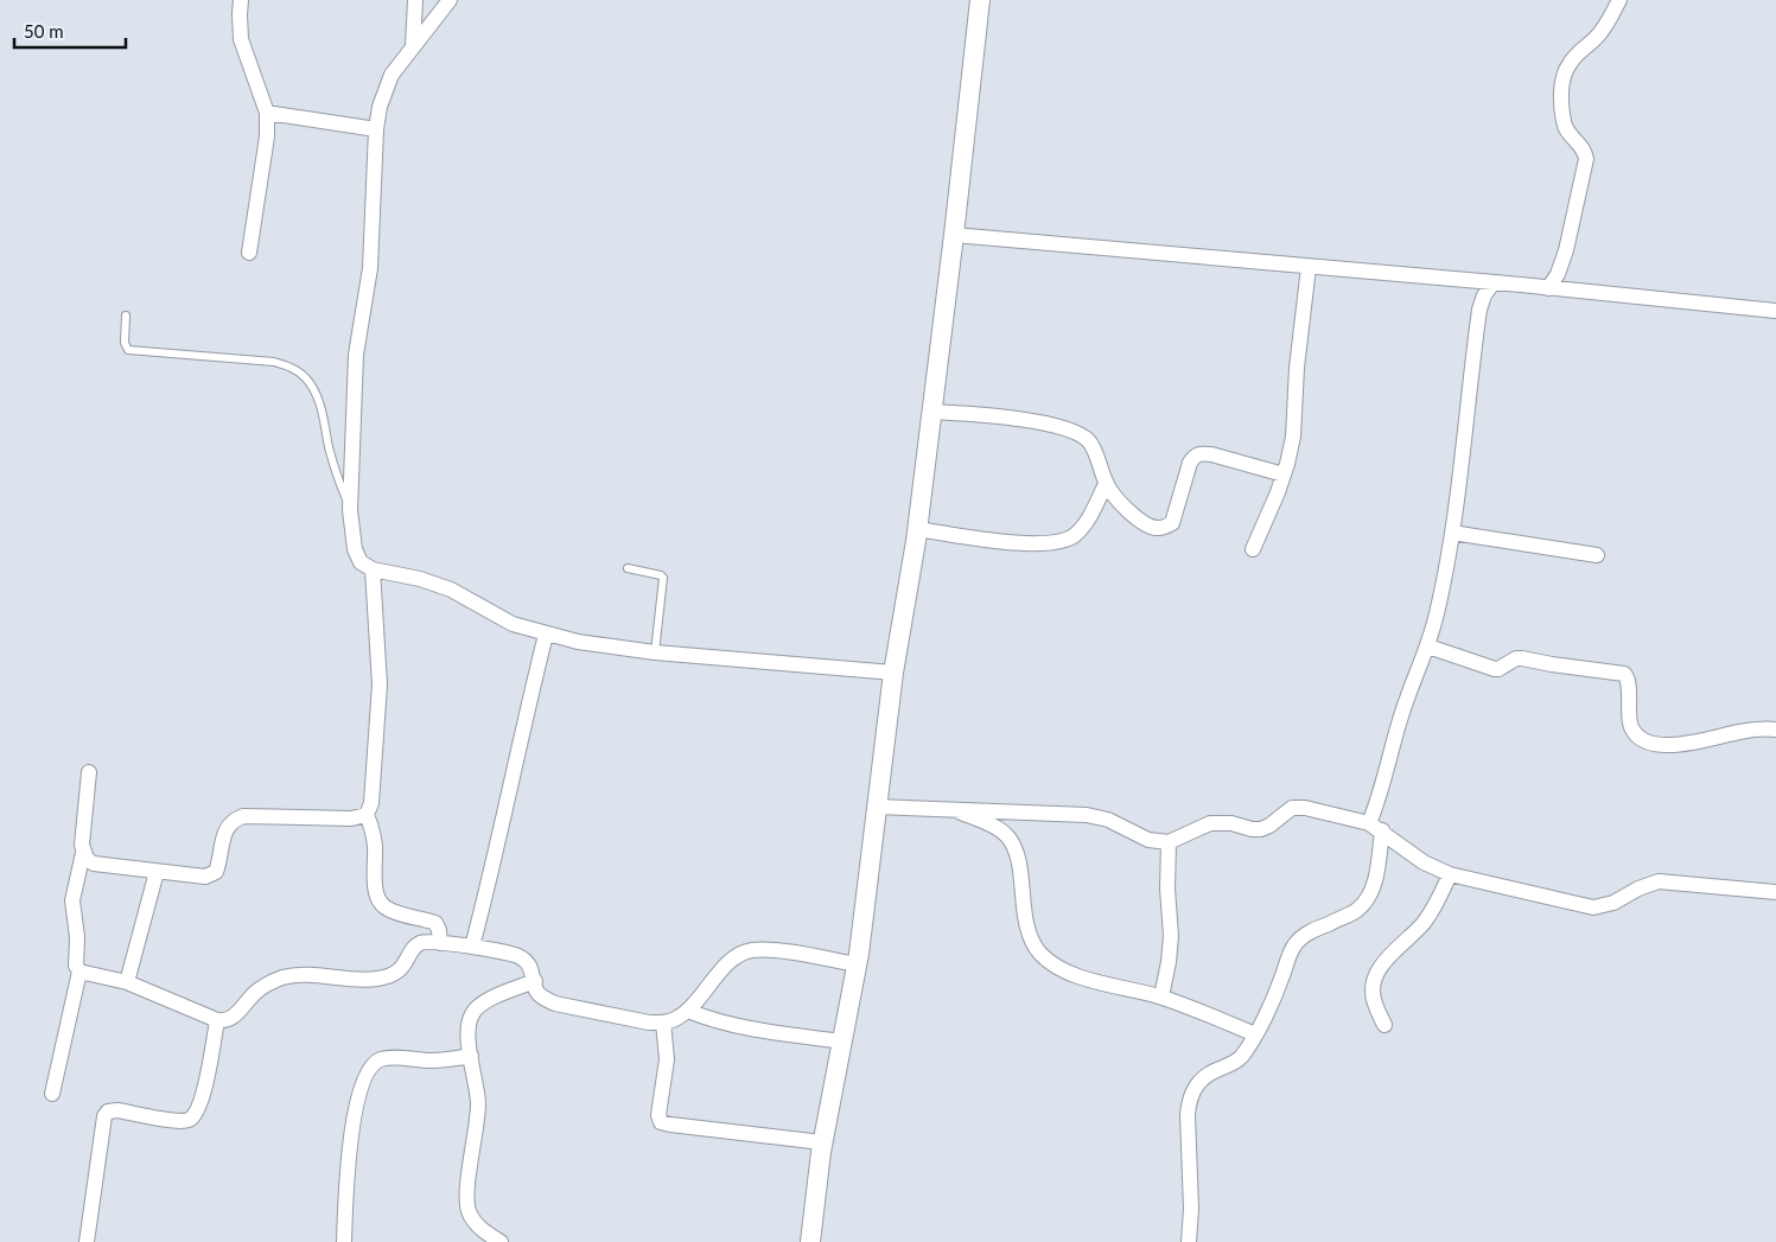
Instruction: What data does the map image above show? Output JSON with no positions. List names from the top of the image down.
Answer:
{
  "scale_bar": "50 m"
}
